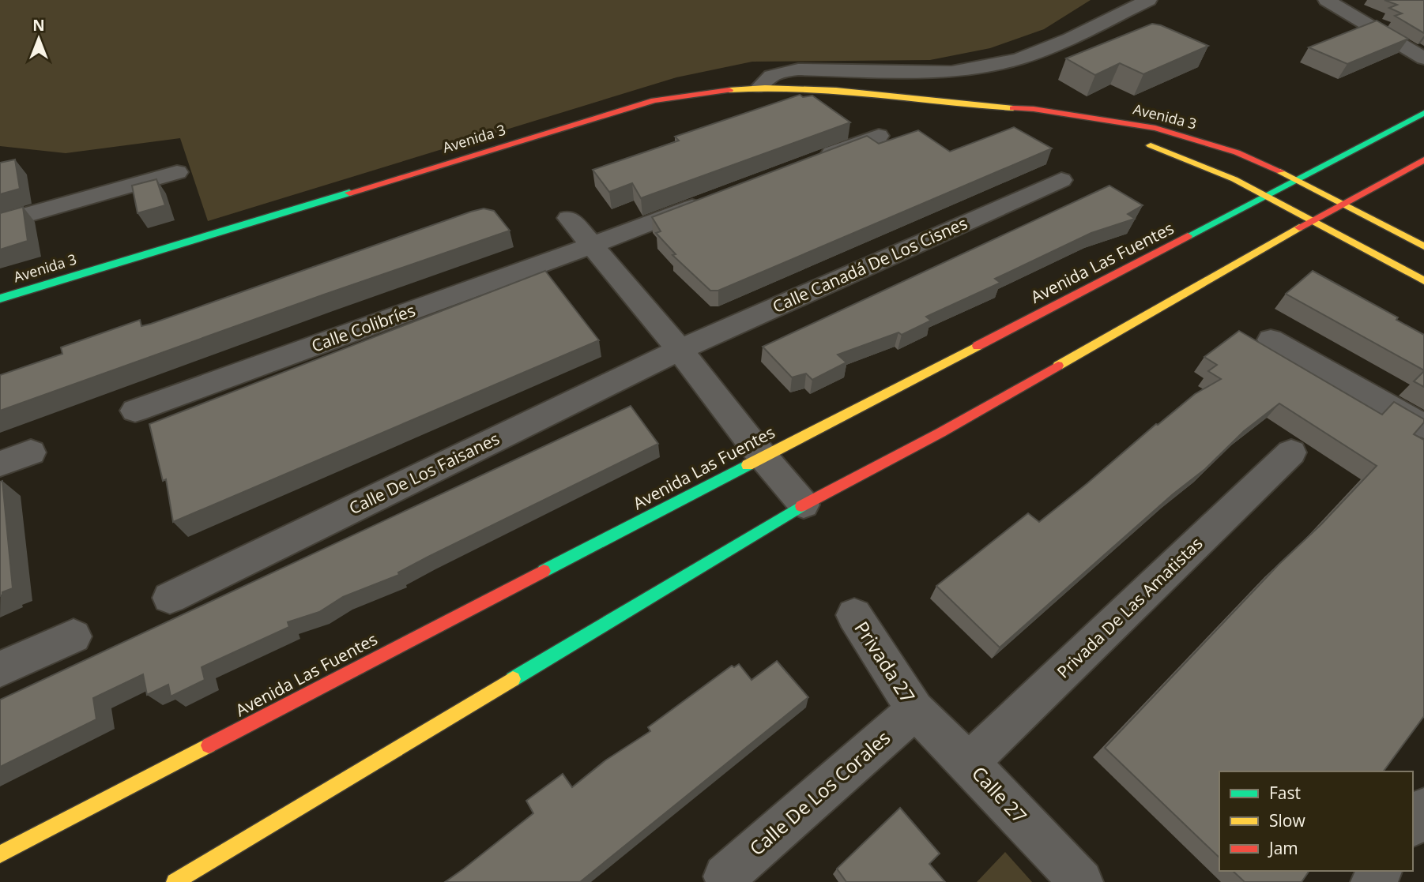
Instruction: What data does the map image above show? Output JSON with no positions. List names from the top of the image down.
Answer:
{
  "streets": {
    "main road": ["Avenida 3", "Avenida Las Fuentes"],
    "street": [
      "Calle Canadá De Los Cisnes",
      "Calle Colibríes",
      "Calle De Los Faisanes",
      "Privada De Las Amatistas",
      "Privada 27",
      "Calle De Los Corales",
      "Calle 27"
    ]
  },
  "crossings": [
    ["Avenida 3", "Avenida Las Fuentes"],
    ["Calle Canadá De Los Cisnes", "Calle De Los Faisanes"],
    ["Privada De Las Amatistas", "Calle 27"],
    ["Privada 27", "Calle De Los Corales"],
    ["Privada 27", "Calle 27"],
    ["Calle De Los Corales", "Calle 27"]
  ],
  "legend": ["Fast", "Slow", "Jam"],
  "north": "top"
}
